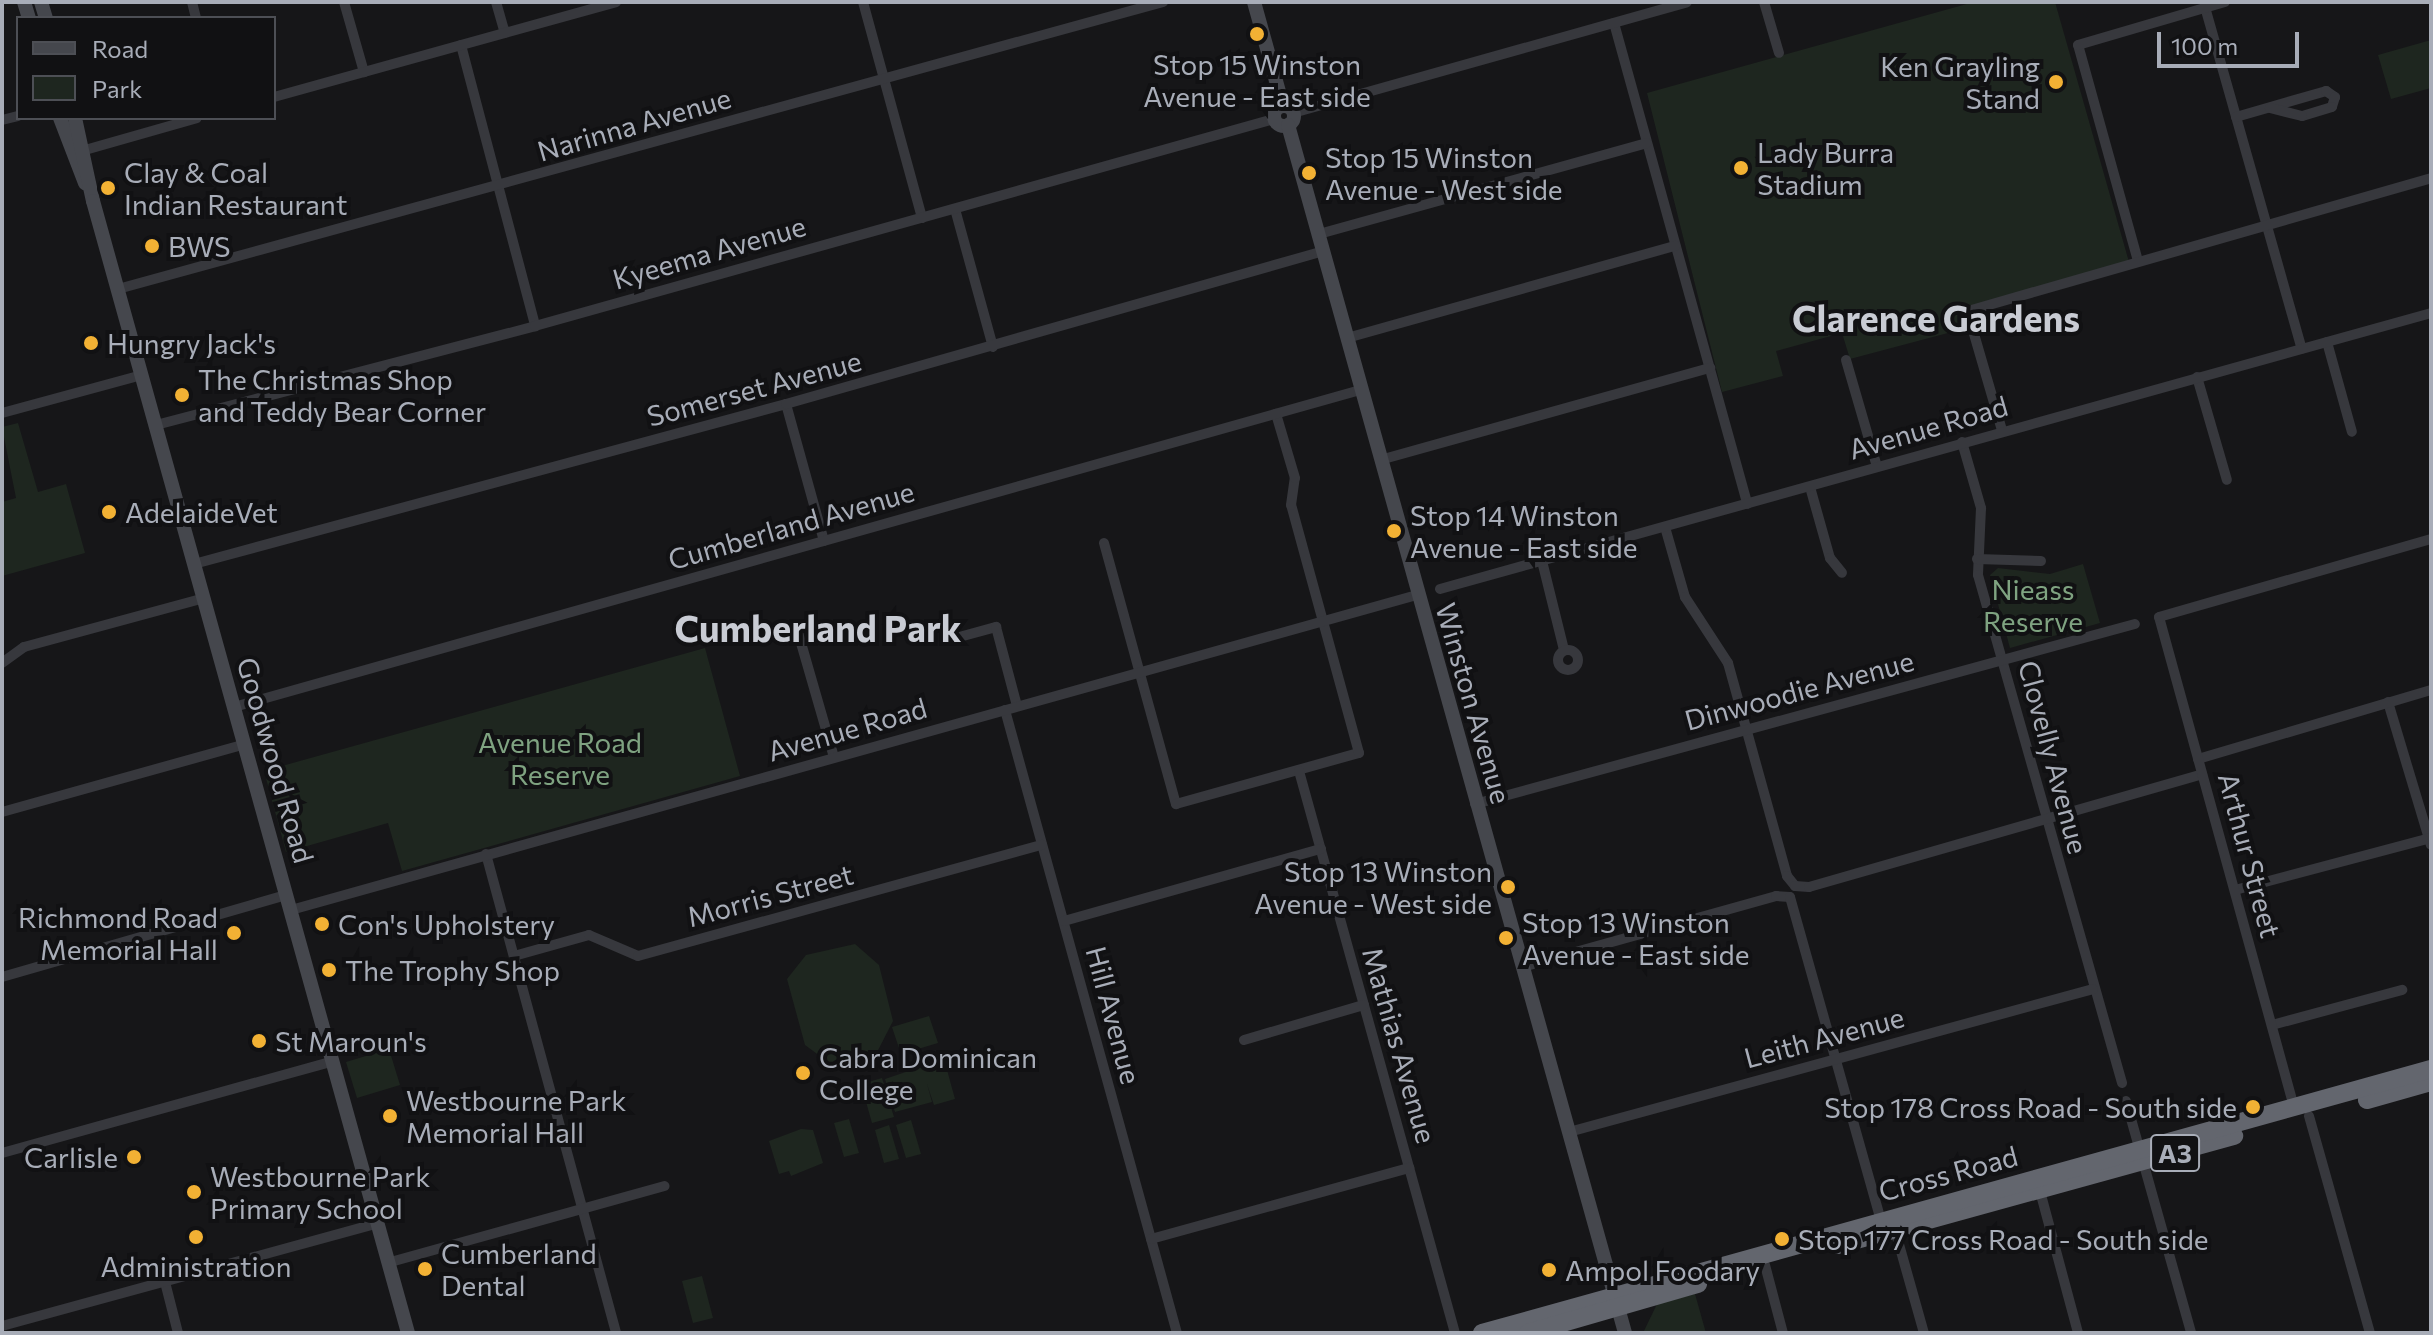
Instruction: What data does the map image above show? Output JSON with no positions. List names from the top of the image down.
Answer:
{
  "streets": {
    "highway": ["A3", "Cross Road"],
    "main road": ["Winston Avenue", "Goodwood Road"],
    "street": [
      "Narinna Avenue",
      "Kyeema Avenue",
      "Somerset Avenue",
      "Avenue Road",
      "Cumberland Avenue",
      "Dinwoodie Avenue",
      "Clovelly Avenue",
      "Arthur Street",
      "Morris Street",
      "Hill Avenue",
      "Leith Avenue",
      "Mathias Avenue"
    ]
  },
  "crossings": [
    ["Narinna Avenue", "Goodwood Road"],
    ["Kyeema Avenue", "Winston Avenue"],
    ["Kyeema Avenue", "Goodwood Road"],
    ["Somerset Avenue", "Winston Avenue"],
    ["Somerset Avenue", "Goodwood Road"],
    ["Avenue Road", "Winston Avenue"],
    ["Avenue Road", "Clovelly Avenue"],
    ["Avenue Road", "Goodwood Road"],
    ["Avenue Road", "Hill Avenue"],
    ["Cumberland Avenue", "Winston Avenue"],
    ["Cumberland Avenue", "Goodwood Road"],
    ["Dinwoodie Avenue", "Winston Avenue"],
    ["Dinwoodie Avenue", "Clovelly Avenue"],
    ["Winston Avenue", "Leith Avenue"],
    ["Winston Avenue", "Cross Road"],
    ["Clovelly Avenue", "Leith Avenue"],
    ["Arthur Street", "Cross Road"],
    ["Morris Street", "Hill Avenue"]
  ],
  "districts": ["Clarence Gardens", "Cumberland Park"],
  "parks": ["Nieass Reserve", "Avenue Road Reserve"],
  "places": [
    "Stop 15 Winston Avenue - East side",
    "Ken Grayling Stand",
    "Lady Burra Stadium",
    "Stop 15 Winston Avenue - West side",
    "Clay & Coal Indian Restaurant",
    "BWS",
    "Hungry Jack's",
    "The Christmas Shop and Teddy Bear Corner",
    "AdelaideVet",
    "Stop 14 Winston Avenue - East side",
    "Stop 13 Winston Avenue - West side",
    "Con's Upholstery",
    "Richmond Road Memorial Hall",
    "Stop 13 Winston Avenue - East side",
    "The Trophy Shop",
    "St Maroun's",
    "Cabra Dominican College",
    "Stop 178 Cross Road - South side",
    "Westbourne Park Memorial Hall",
    "Carlisle",
    "Westbourne Park Primary School",
    "Administration",
    "Stop 177 Cross Road - South side",
    "Cumberland Dental",
    "Ampol Foodary"
  ],
  "legend": ["Road", "Park"],
  "scale_bar": "100 m"
}
